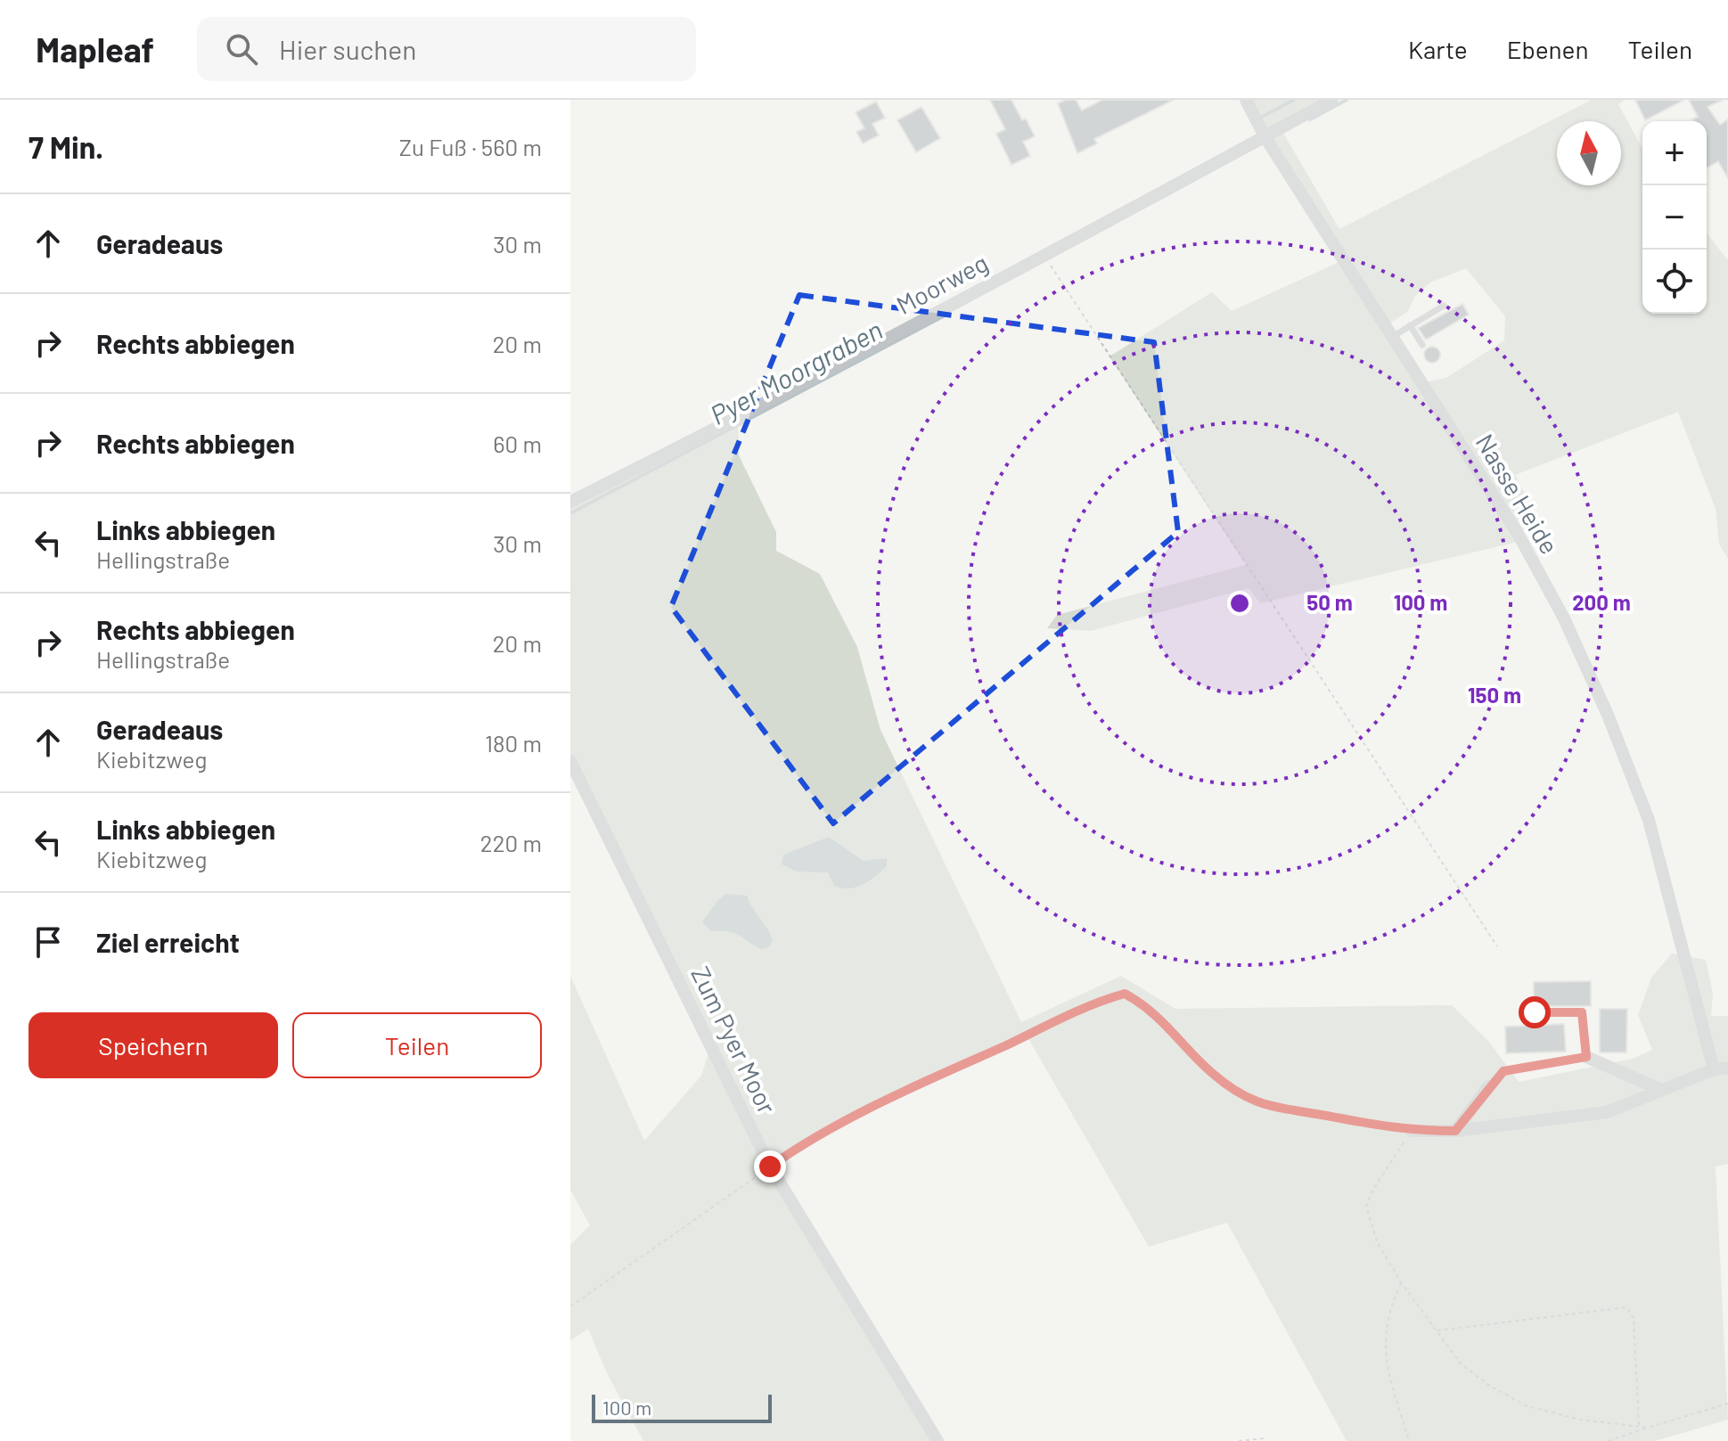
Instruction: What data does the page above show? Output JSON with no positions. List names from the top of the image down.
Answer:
{
  "streets": {
    "street": ["Moorweg", "Nasse Heide", "Zum Pyer Moor"]
  },
  "crossings": [
    ["Moorweg", "Nasse Heide"]
  ],
  "water": ["Pyer Moorgraben"],
  "scale_bar": "100 m",
  "north": "top",
  "page": {
    "header": "Mapleaf",
    "search": "Hier suchen",
    "nav": ["Karte", "Ebenen", "Teilen"],
    "heading": ["7 Min.", "Zu Fuß · 560 m"],
    "map_buttons": ["+", "−"],
    "list": [
      ["Geradeaus", "30 m"],
      ["Rechts abbiegen", "20 m"],
      ["Rechts abbiegen", "60 m"],
      ["Links abbiegen", "Hellingstraße", "30 m"],
      ["Rechts abbiegen", "Hellingstraße", "20 m"],
      ["Geradeaus", "Kiebitzweg", "180 m"],
      ["Links abbiegen", "Kiebitzweg", "220 m"],
      "Ziel erreicht"
    ],
    "buttons": ["Speichern", "Teilen"],
    "scale": "100 m"
  },
  "rings": [
    "50 m",
    "100 m",
    "200 m",
    "150 m"
  ]
}
